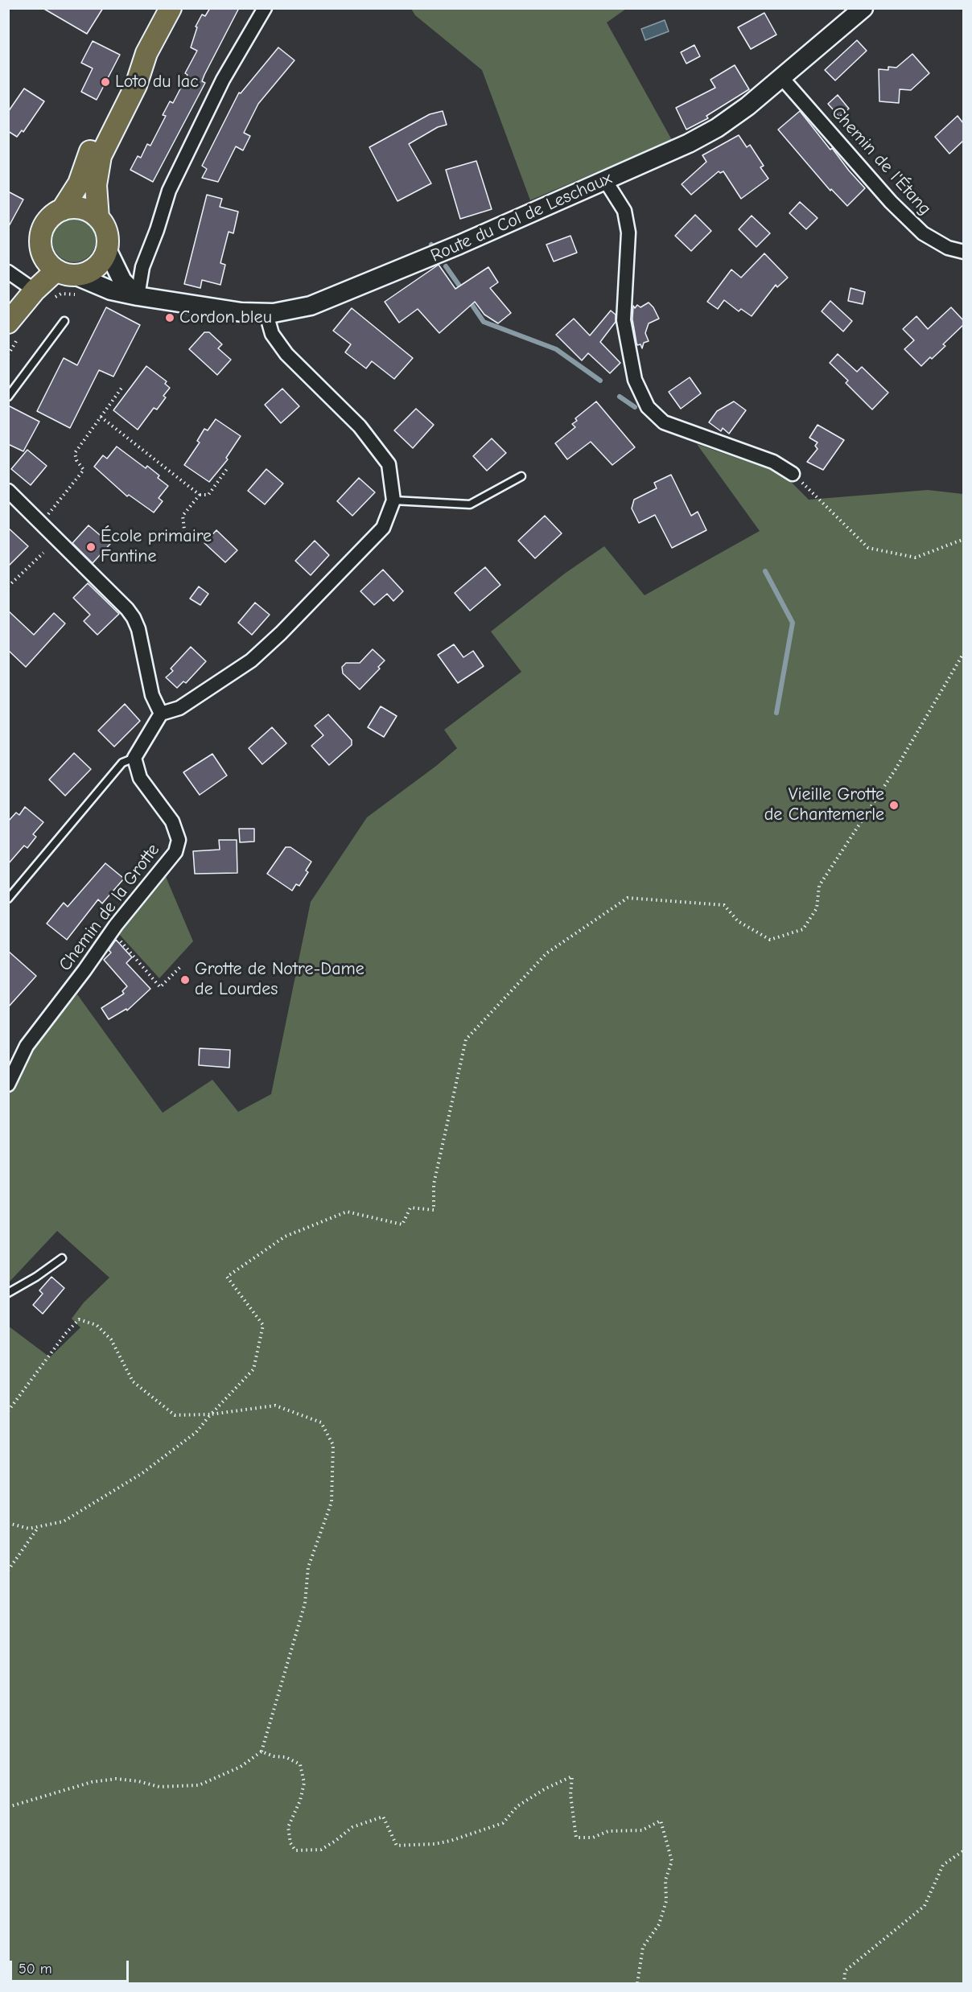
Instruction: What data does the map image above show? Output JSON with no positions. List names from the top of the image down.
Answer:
{
  "streets": {
    "main road": ["Route du Col de Leschaux"],
    "street": ["Chemin de l'Étang", "Chemin de la Grotte"]
  },
  "crossings": [
    ["Chemin de l'Étang", "Route du Col de Leschaux"]
  ],
  "places": [
    "Loto du lac",
    "Cordon bleu",
    "École primaire Fantine",
    "Vieille Grotte de Chantemerle",
    "Grotte de Notre-Dame de Lourdes"
  ],
  "scale_bar": "50 m"
}
